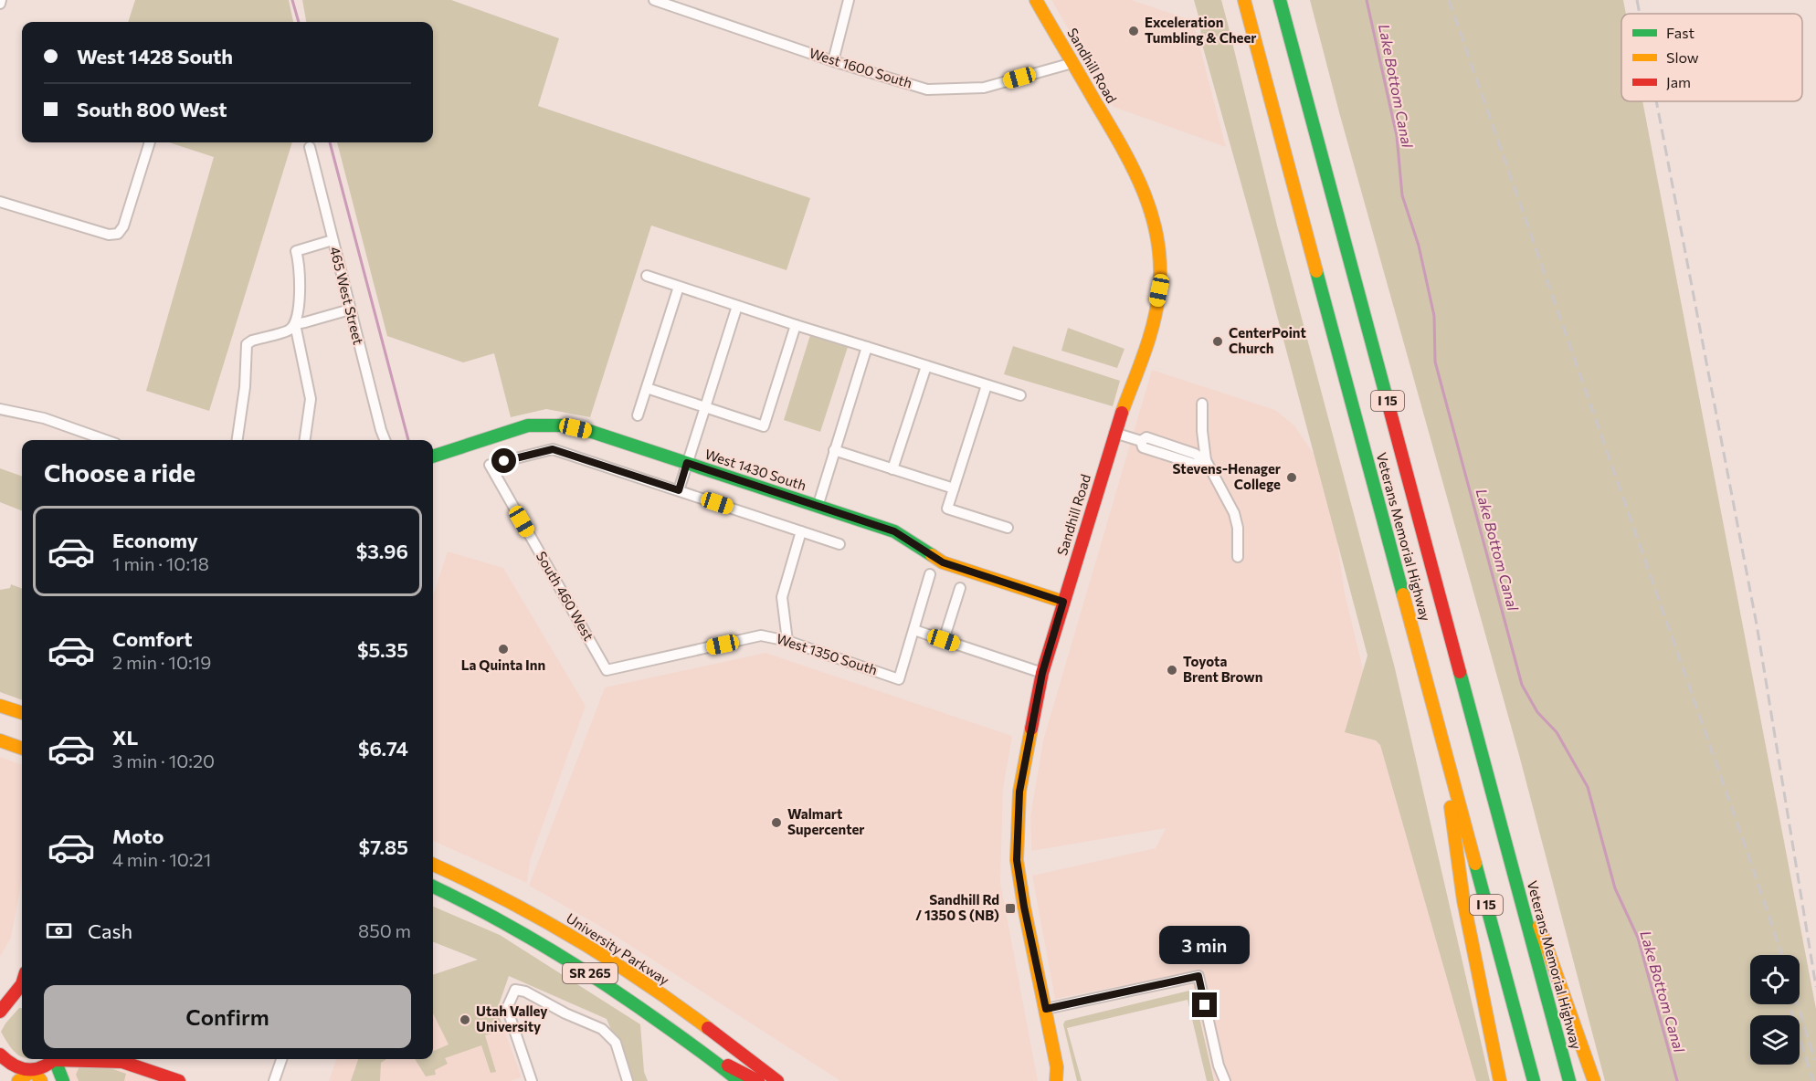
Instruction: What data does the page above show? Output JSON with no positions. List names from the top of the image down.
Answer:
{
  "streets": {
    "main road": [
      "Sandhill Road",
      "I 15",
      "West 1430 South",
      "Veterans Memorial Highway",
      "University Parkway",
      "SR 265"
    ],
    "street": [
      "West 1600 South",
      "465 West Street",
      "South 460 West",
      "West 1350 South"
    ]
  },
  "crossings": [
    ["Sandhill Road", "West 1600 South"],
    ["Sandhill Road", "West 1430 South"],
    ["South 460 West", "West 1350 South"]
  ],
  "water": ["Lake Bottom Canal"],
  "places": {
    "other": [
      "Exceleration Tumbling & Cheer",
      "CenterPoint Church",
      "Stevens-Henager College",
      "La Quinta Inn",
      "Toyota Brent Brown",
      "Walmart Supercenter",
      "Utah Valley University"
    ],
    "transit": ["Sandhill Rd / 1350 S (NB)"]
  },
  "legend": ["Fast", "Slow", "Jam"],
  "page": {
    "banner": ["West 1428 South", "South 800 West"],
    "heading": "Choose a ride",
    "list": [
      {
        "name": "Economy",
        "note": "1 min · 10:18",
        "value": "$3.96"
      },
      {
        "name": "Comfort",
        "note": "2 min · 10:19",
        "value": "$5.35"
      },
      {
        "name": "XL",
        "note": "3 min · 10:20",
        "value": "$6.74"
      },
      {
        "name": "Moto",
        "note": "4 min · 10:21",
        "value": "$7.85"
      }
    ],
    "pay": ["Cash", "850 m"],
    "bubble": "3 min",
    "buttons": "Confirm"
  }
}
